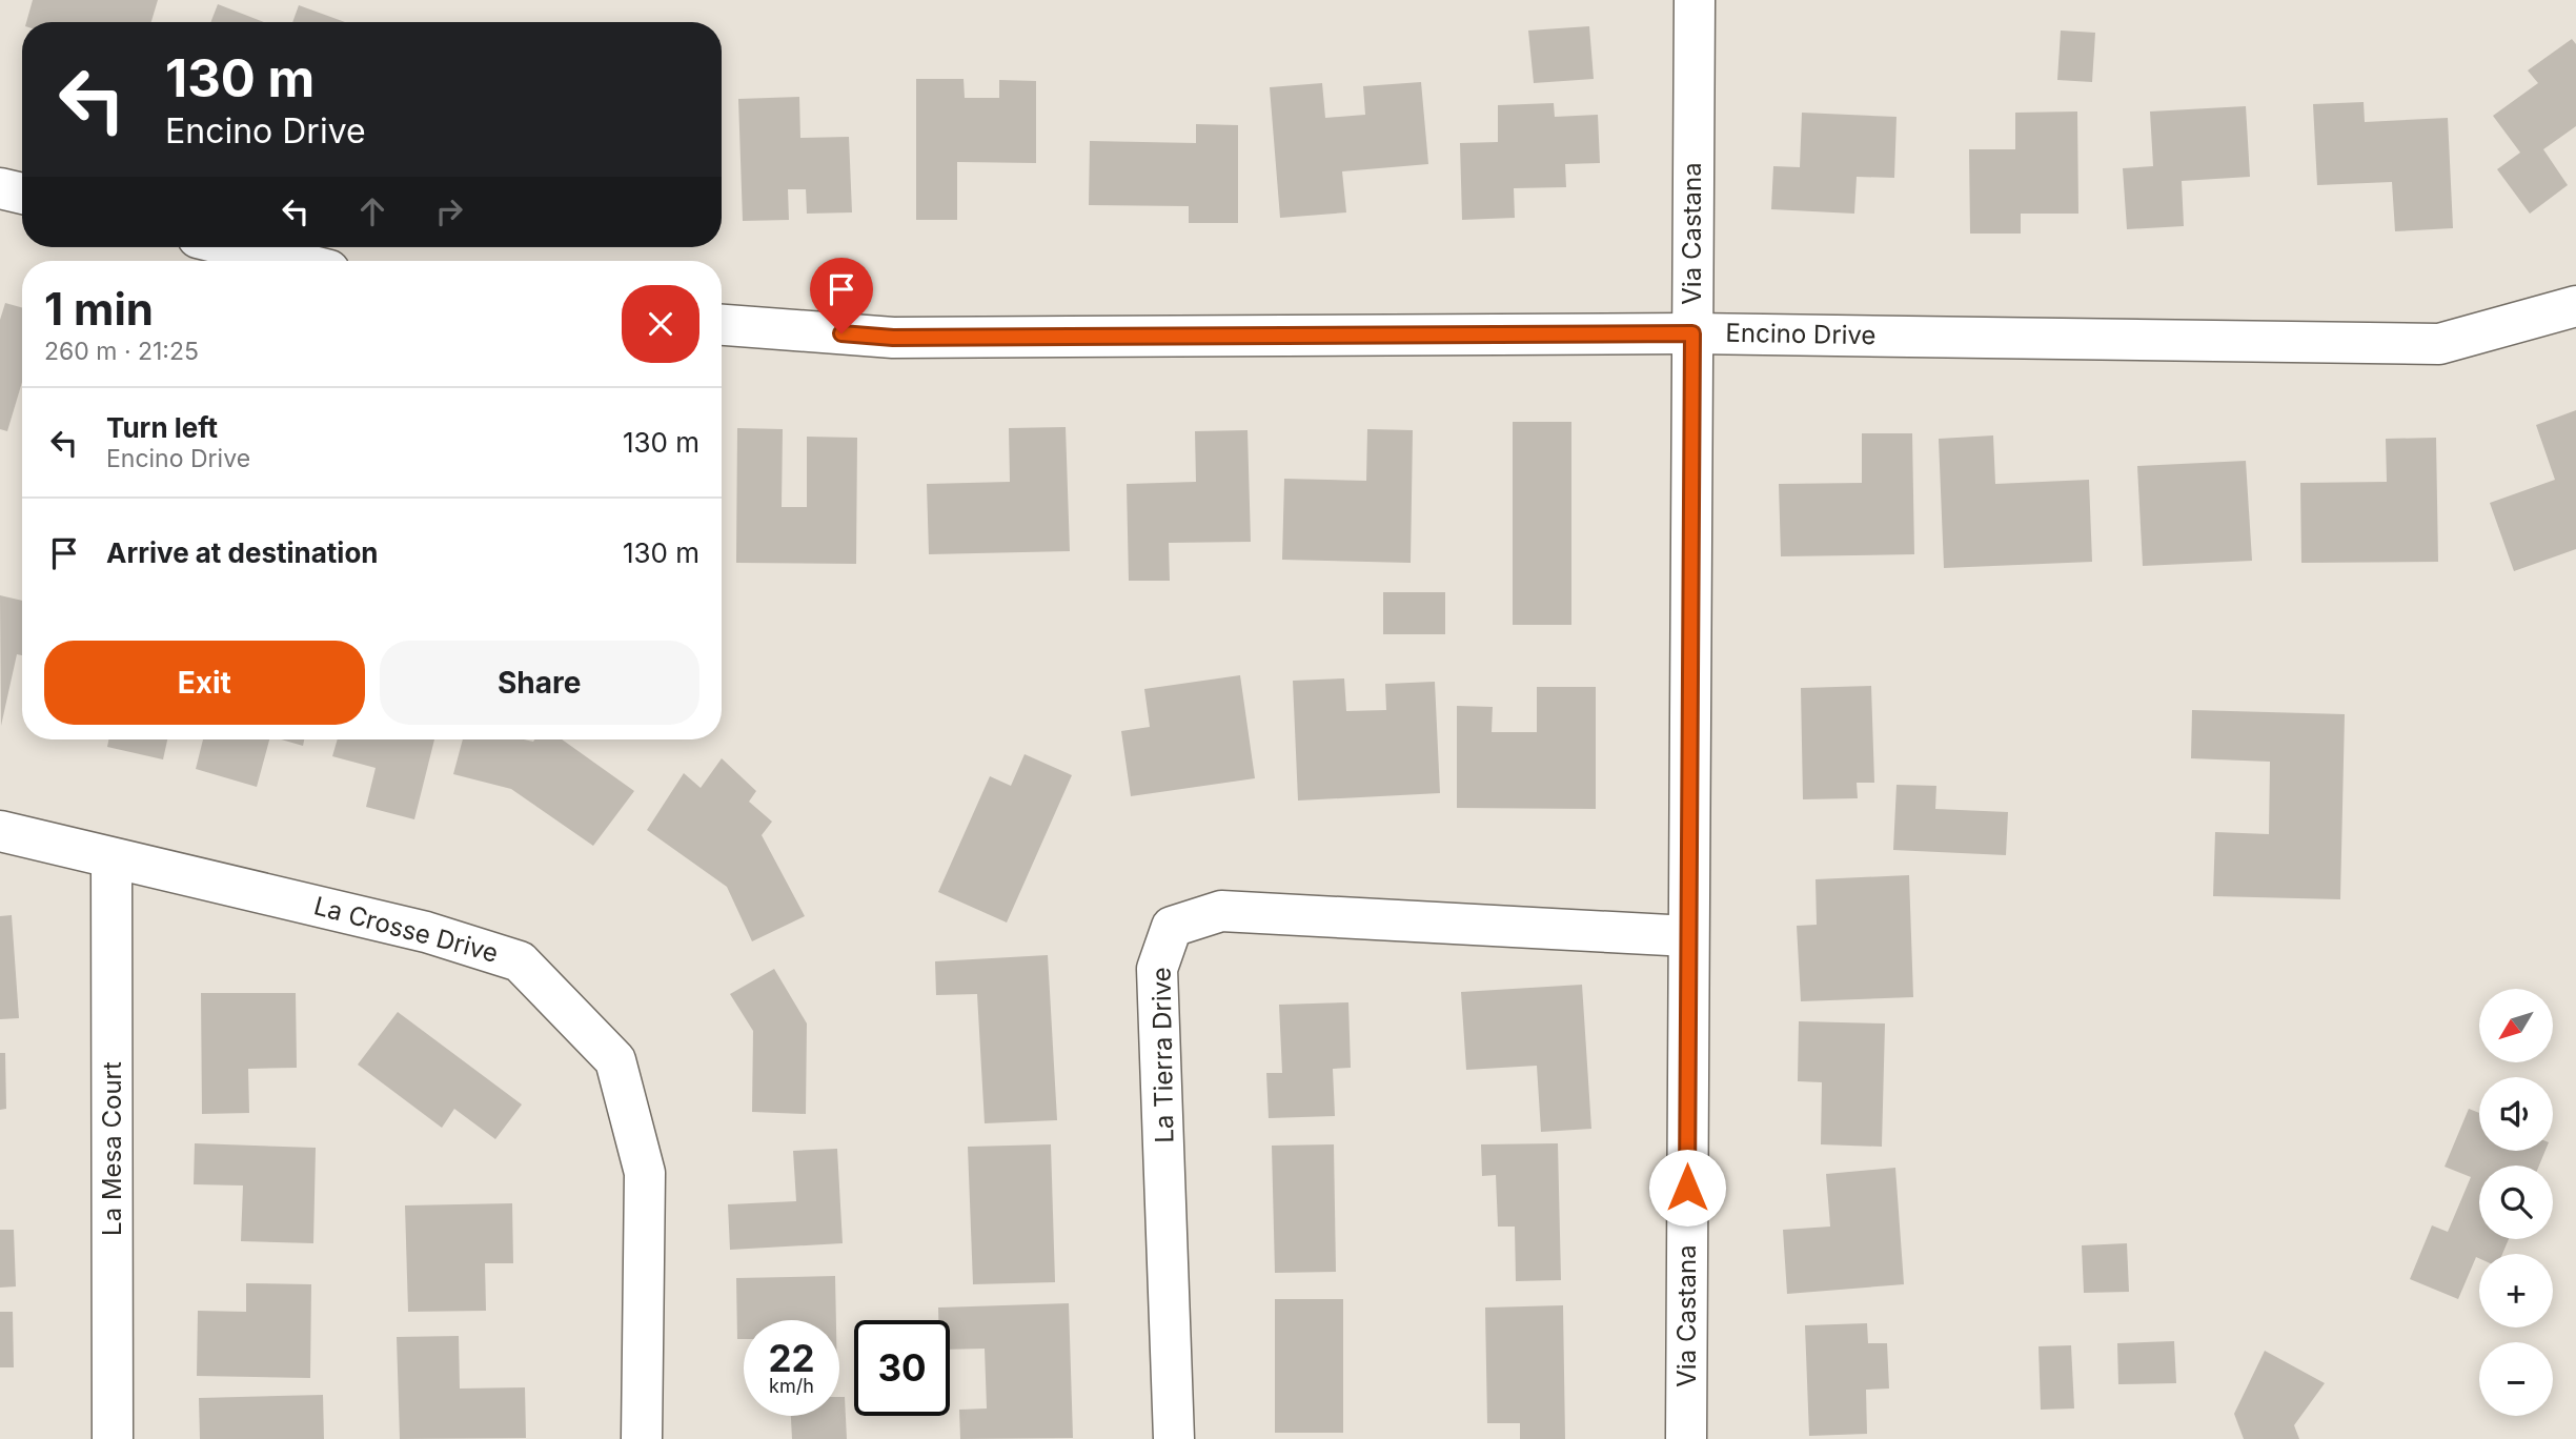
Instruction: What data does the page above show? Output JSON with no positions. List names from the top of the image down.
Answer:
{
  "streets": {
    "street": [
      "Via Castana",
      "Encino Drive",
      "La Crosse Drive",
      "La Tierra Drive",
      "La Mesa Court"
    ]
  },
  "crossings": [
    ["Via Castana", "Encino Drive"],
    ["Via Castana", "La Tierra Drive"],
    ["La Crosse Drive", "La Mesa Court"]
  ],
  "north": "bottom left",
  "page": {
    "turn": ["130 m", "Encino Drive"],
    "heading": ["1 min", "260 m · 21:25"],
    "list": [
      {
        "name": "Turn left",
        "note": "Encino Drive",
        "value": "130 m"
      },
      {
        "name": "Arrive at destination",
        "value": "130 m"
      }
    ],
    "buttons": ["Exit", "Share"],
    "map_buttons": ["+", "−"],
    "speed": "22 km/h",
    "limit": "30"
  }
}
